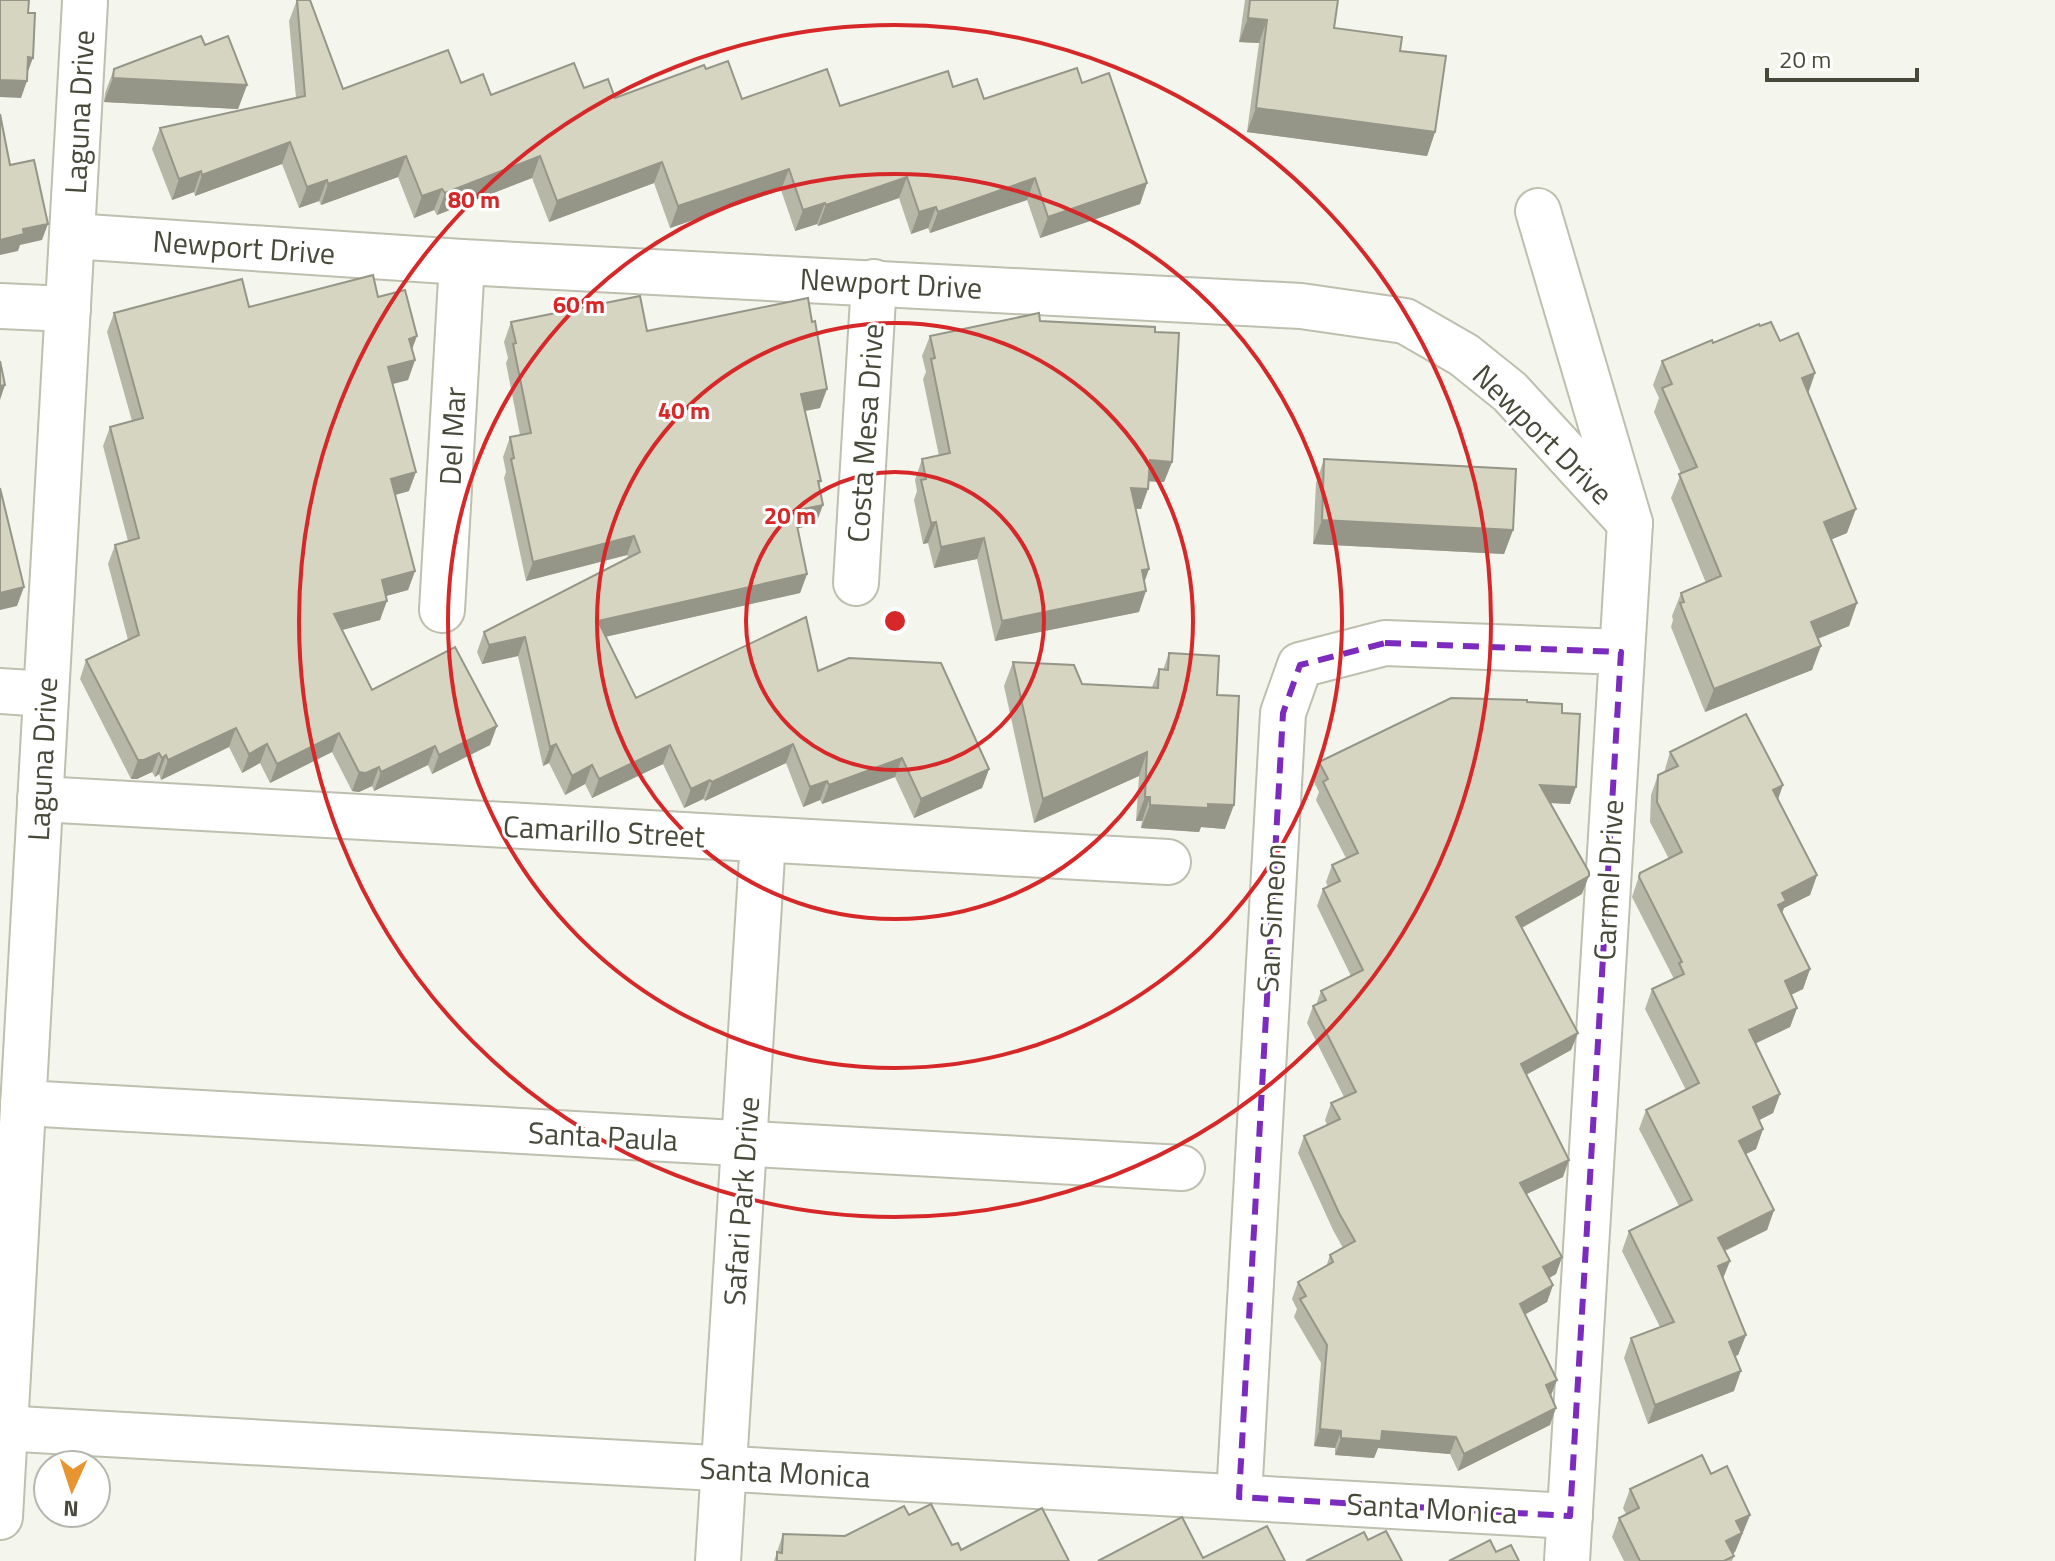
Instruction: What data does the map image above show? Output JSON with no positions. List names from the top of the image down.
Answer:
{
  "streets": {
    "street": [
      "Laguna Drive",
      "Newport Drive",
      "Costa Mesa Drive",
      "Del Mar",
      "Camarillo Street",
      "Carmel Drive",
      "San Simeon",
      "Santa Paula",
      "Safari Park Drive",
      "Santa Monica"
    ]
  },
  "crossings": [
    ["Laguna Drive", "Newport Drive"],
    ["Laguna Drive", "Camarillo Street"],
    ["Laguna Drive", "Santa Paula"],
    ["Laguna Drive", "Santa Monica"],
    ["Newport Drive", "Costa Mesa Drive"],
    ["Newport Drive", "Del Mar"],
    ["Newport Drive", "Carmel Drive"],
    ["Camarillo Street", "Safari Park Drive"],
    ["Carmel Drive", "San Simeon"],
    ["Carmel Drive", "Santa Monica"],
    ["San Simeon", "Santa Monica"],
    ["Santa Paula", "Safari Park Drive"],
    ["Safari Park Drive", "Santa Monica"]
  ],
  "scale_bar": "20 m",
  "north": "bottom",
  "rings": [
    "80 m",
    "60 m",
    "40 m",
    "20 m"
  ]
}
